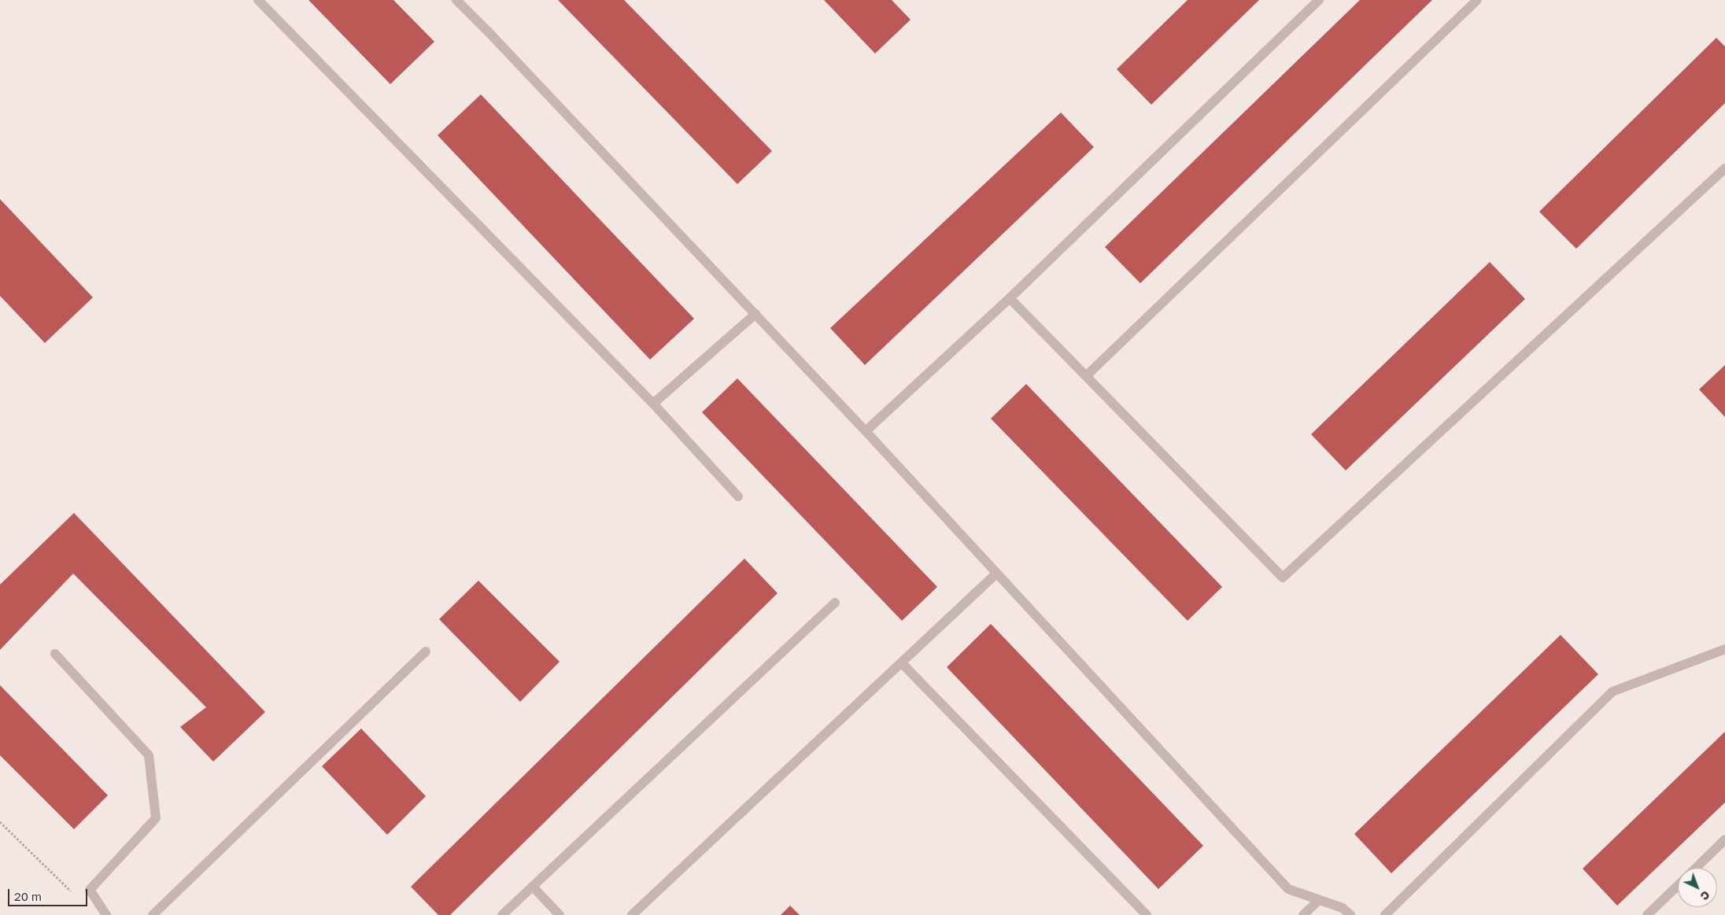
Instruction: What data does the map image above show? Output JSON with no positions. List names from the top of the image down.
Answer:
{
  "scale_bar": "20 m",
  "north": "bottom right"
}
